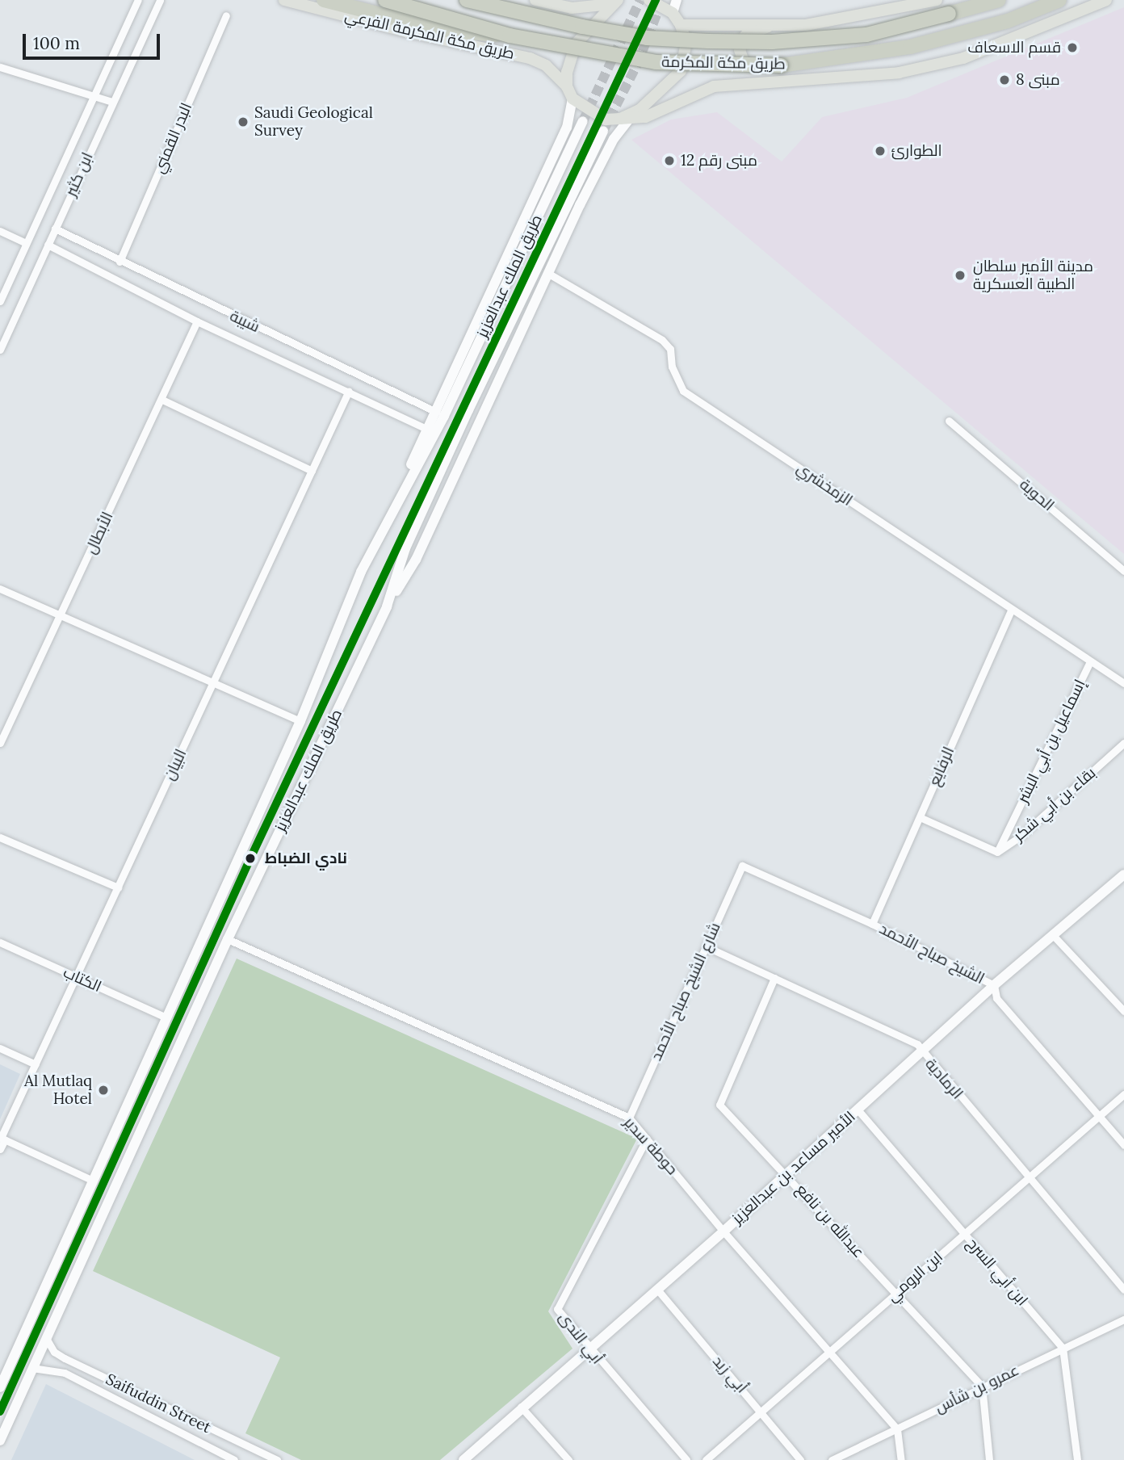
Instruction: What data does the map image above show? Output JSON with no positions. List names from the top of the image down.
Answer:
{
  "streets": {
    "highway": ["طريق مكة المكرمة"],
    "main road": ["طريق مكة المكرمة الفرعي", "طريق الملك عبدالعزيز", "الأمير مساعد بن عبدالعزيز"],
    "street": [
      "البدر القمني",
      "ابن كثير",
      "شيبة",
      "الزمخشري",
      "الحوية",
      "الأبطال",
      "إسماعيل بن أبي البشر",
      "البيان",
      "الرفايع",
      "بقاء بن أبي شكر",
      "الشيخ صباح الأحمد",
      "الكتاب",
      "شارع الشيخ صباح الأحمد",
      "الرمادية",
      "حوطة سدير",
      "عبدالله بن نافع",
      "ابن أبي السرح",
      "ابن الرومي",
      "أبي الندى",
      "أبي زيد",
      "عمرو بن شأس",
      "Saifuddin Street"
    ]
  },
  "crossings": [
    ["البدر القمني", "شيبة"],
    ["ابن كثير", "شيبة"],
    ["طريق الملك عبدالعزيز", "الكتاب"],
    ["طريق الملك عبدالعزيز", "حوطة سدير"],
    ["طريق الملك عبدالعزيز", "Saifuddin Street"],
    ["شيبة", "الأبطال"],
    ["شيبة", "البيان"],
    ["الزمخشري", "إسماعيل بن أبي البشر"],
    ["الزمخشري", "الرفايع"],
    ["إسماعيل بن أبي البشر", "بقاء بن أبي شكر"],
    ["البيان", "الكتاب"],
    ["الرفايع", "بقاء بن أبي شكر"],
    ["الرفايع", "الشيخ صباح الأحمد"],
    ["الشيخ صباح الأحمد", "شارع الشيخ صباح الأحمد"],
    ["الشيخ صباح الأحمد", "الأمير مساعد بن عبدالعزيز"],
    ["الشيخ صباح الأحمد", "ابن الرومي"],
    ["شارع الشيخ صباح الأحمد", "الرمادية"],
    ["شارع الشيخ صباح الأحمد", "حوطة سدير"],
    ["الرمادية", "الأمير مساعد بن عبدالعزيز"],
    ["الرمادية", "عبدالله بن نافع"],
    ["الرمادية", "ابن الرومي"],
    ["حوطة سدير", "الأمير مساعد بن عبدالعزيز"],
    ["حوطة سدير", "ابن الرومي"],
    ["حوطة سدير", "أبي الندى"],
    ["حوطة سدير", "عمرو بن شأس"],
    ["الأمير مساعد بن عبدالعزيز", "عبدالله بن نافع"],
    ["الأمير مساعد بن عبدالعزيز", "ابن أبي السرح"],
    ["الأمير مساعد بن عبدالعزيز", "أبي الندى"],
    ["الأمير مساعد بن عبدالعزيز", "أبي زيد"],
    ["عبدالله بن نافع", "ابن الرومي"],
    ["عبدالله بن نافع", "عمرو بن شأس"],
    ["ابن أبي السرح", "ابن الرومي"],
    ["ابن أبي السرح", "عمرو بن شأس"],
    ["ابن الرومي", "أبي زيد"]
  ],
  "places": [
    "قسم الاسعاف",
    "مبنى 8",
    "Saudi Geological Survey",
    "الطوارئ",
    "مبنى رقم 12",
    "مدينة الأمير سلطان الطبية العسكرية",
    "نادي الضباط",
    "Al Mutlaq Hotel"
  ],
  "scale_bar": "100 m"
}
